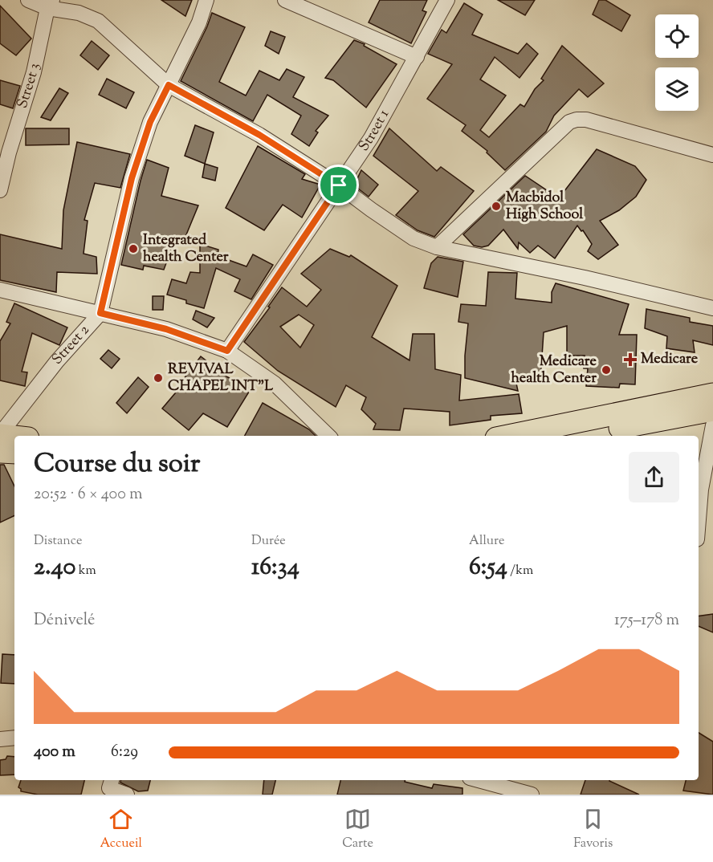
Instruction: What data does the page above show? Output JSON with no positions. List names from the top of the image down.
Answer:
{
  "streets": {
    "street": ["Street 3", "Street 1", "Street 2"]
  },
  "places": {
    "other": [
      "Macbidol High School",
      "Integrated health Center",
      "Medicare health Center",
      "REVIVAL CHAPEL INT\"L"
    ],
    "health": ["Medicare"]
  },
  "page": {
    "heading": ["Course du soir", "20:52 · 6 × 400 m"],
    "stats": [
      ["Distance", "2.40 km"],
      ["Durée", "16:34"],
      ["Allure", "6:54 /km"]
    ],
    "chart": ["Dénivelé", "175–178 m"],
    "list": [
      {
        "name": "400 m",
        "note": "6:29"
      }
    ],
    "tabs": ["Accueil", "Carte", "Favoris"]
  }
}
